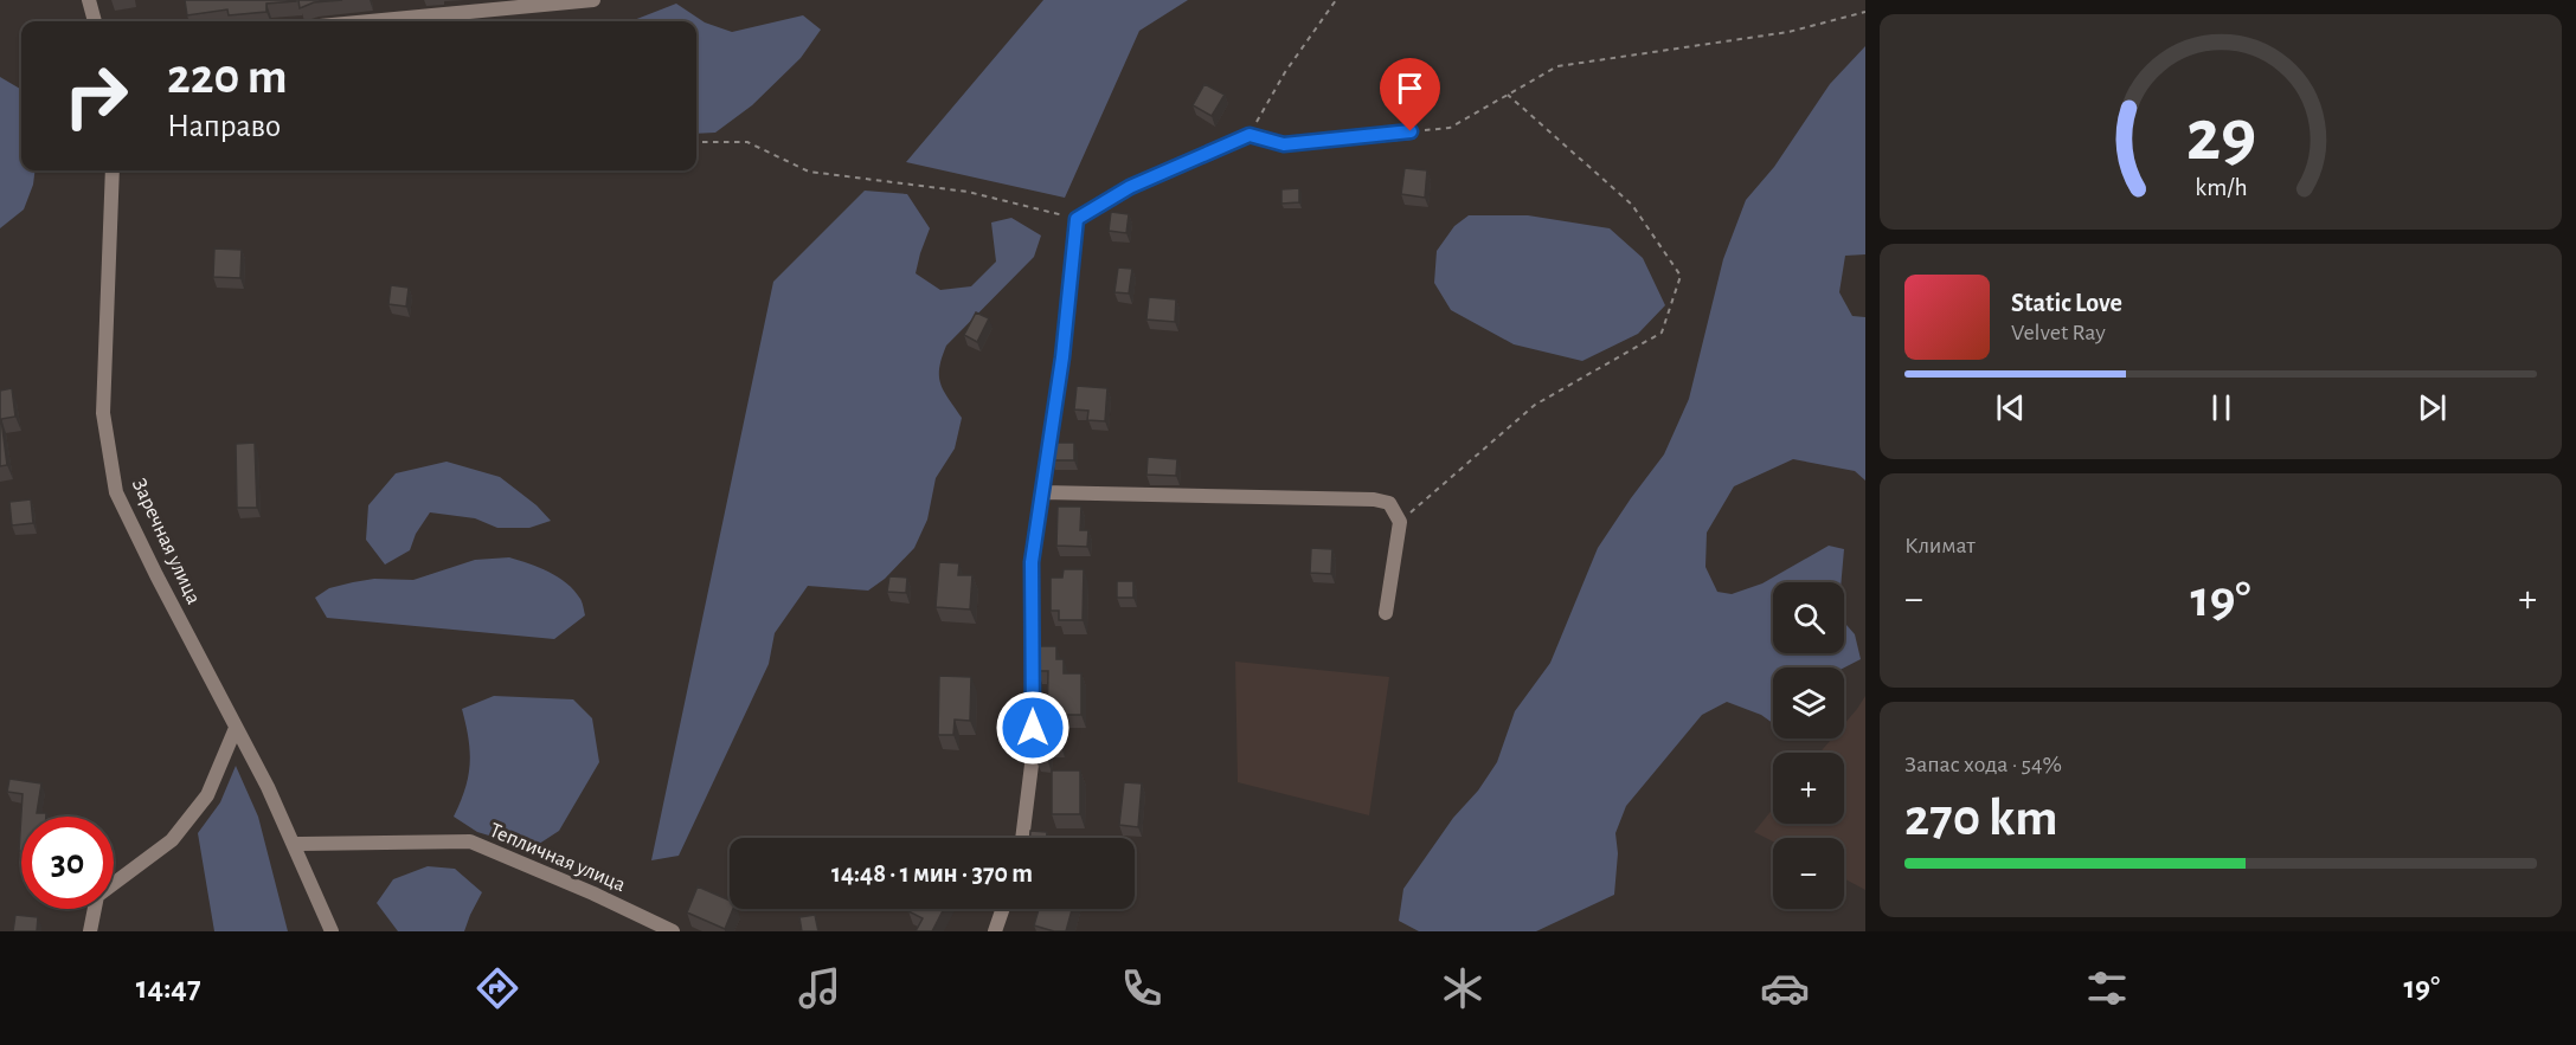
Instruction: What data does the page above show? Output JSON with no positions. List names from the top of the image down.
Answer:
{
  "streets": {
    "street": ["Заречная улица", "Тепличная улица"]
  },
  "crossings": [
    ["Заречная улица", "Тепличная улица"]
  ],
  "page": {
    "turn": ["220 m", "Направо"],
    "song": ["Static Love", "Velvet Ray"],
    "tile": [
      "Климат",
      ["Запас хода · 54%", "270 km"]
    ],
    "heat": ["−", "19°", "+"],
    "map_buttons": ["+", "−"],
    "limit": "30",
    "trip": "14:48 · 1 мин · 370 m",
    "tabs": ["14:47", "19°"],
    "gauge": ["29", "km/h"]
  }
}
